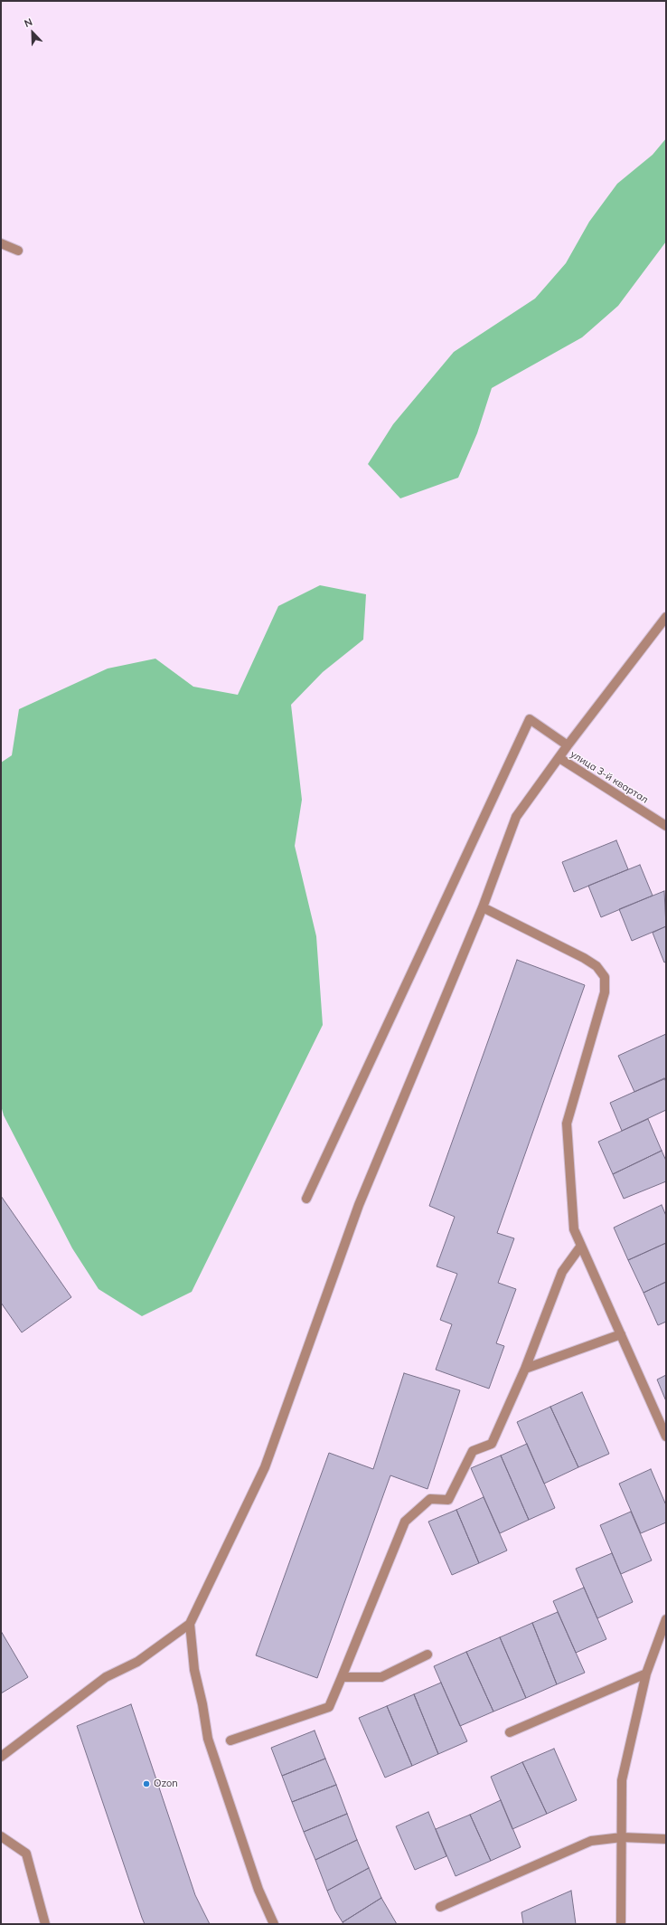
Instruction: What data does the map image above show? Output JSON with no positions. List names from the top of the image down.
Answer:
{
  "streets": {
    "street": ["улица 3-й квартал"]
  },
  "places": ["Ozon"],
  "north": "top left"
}
